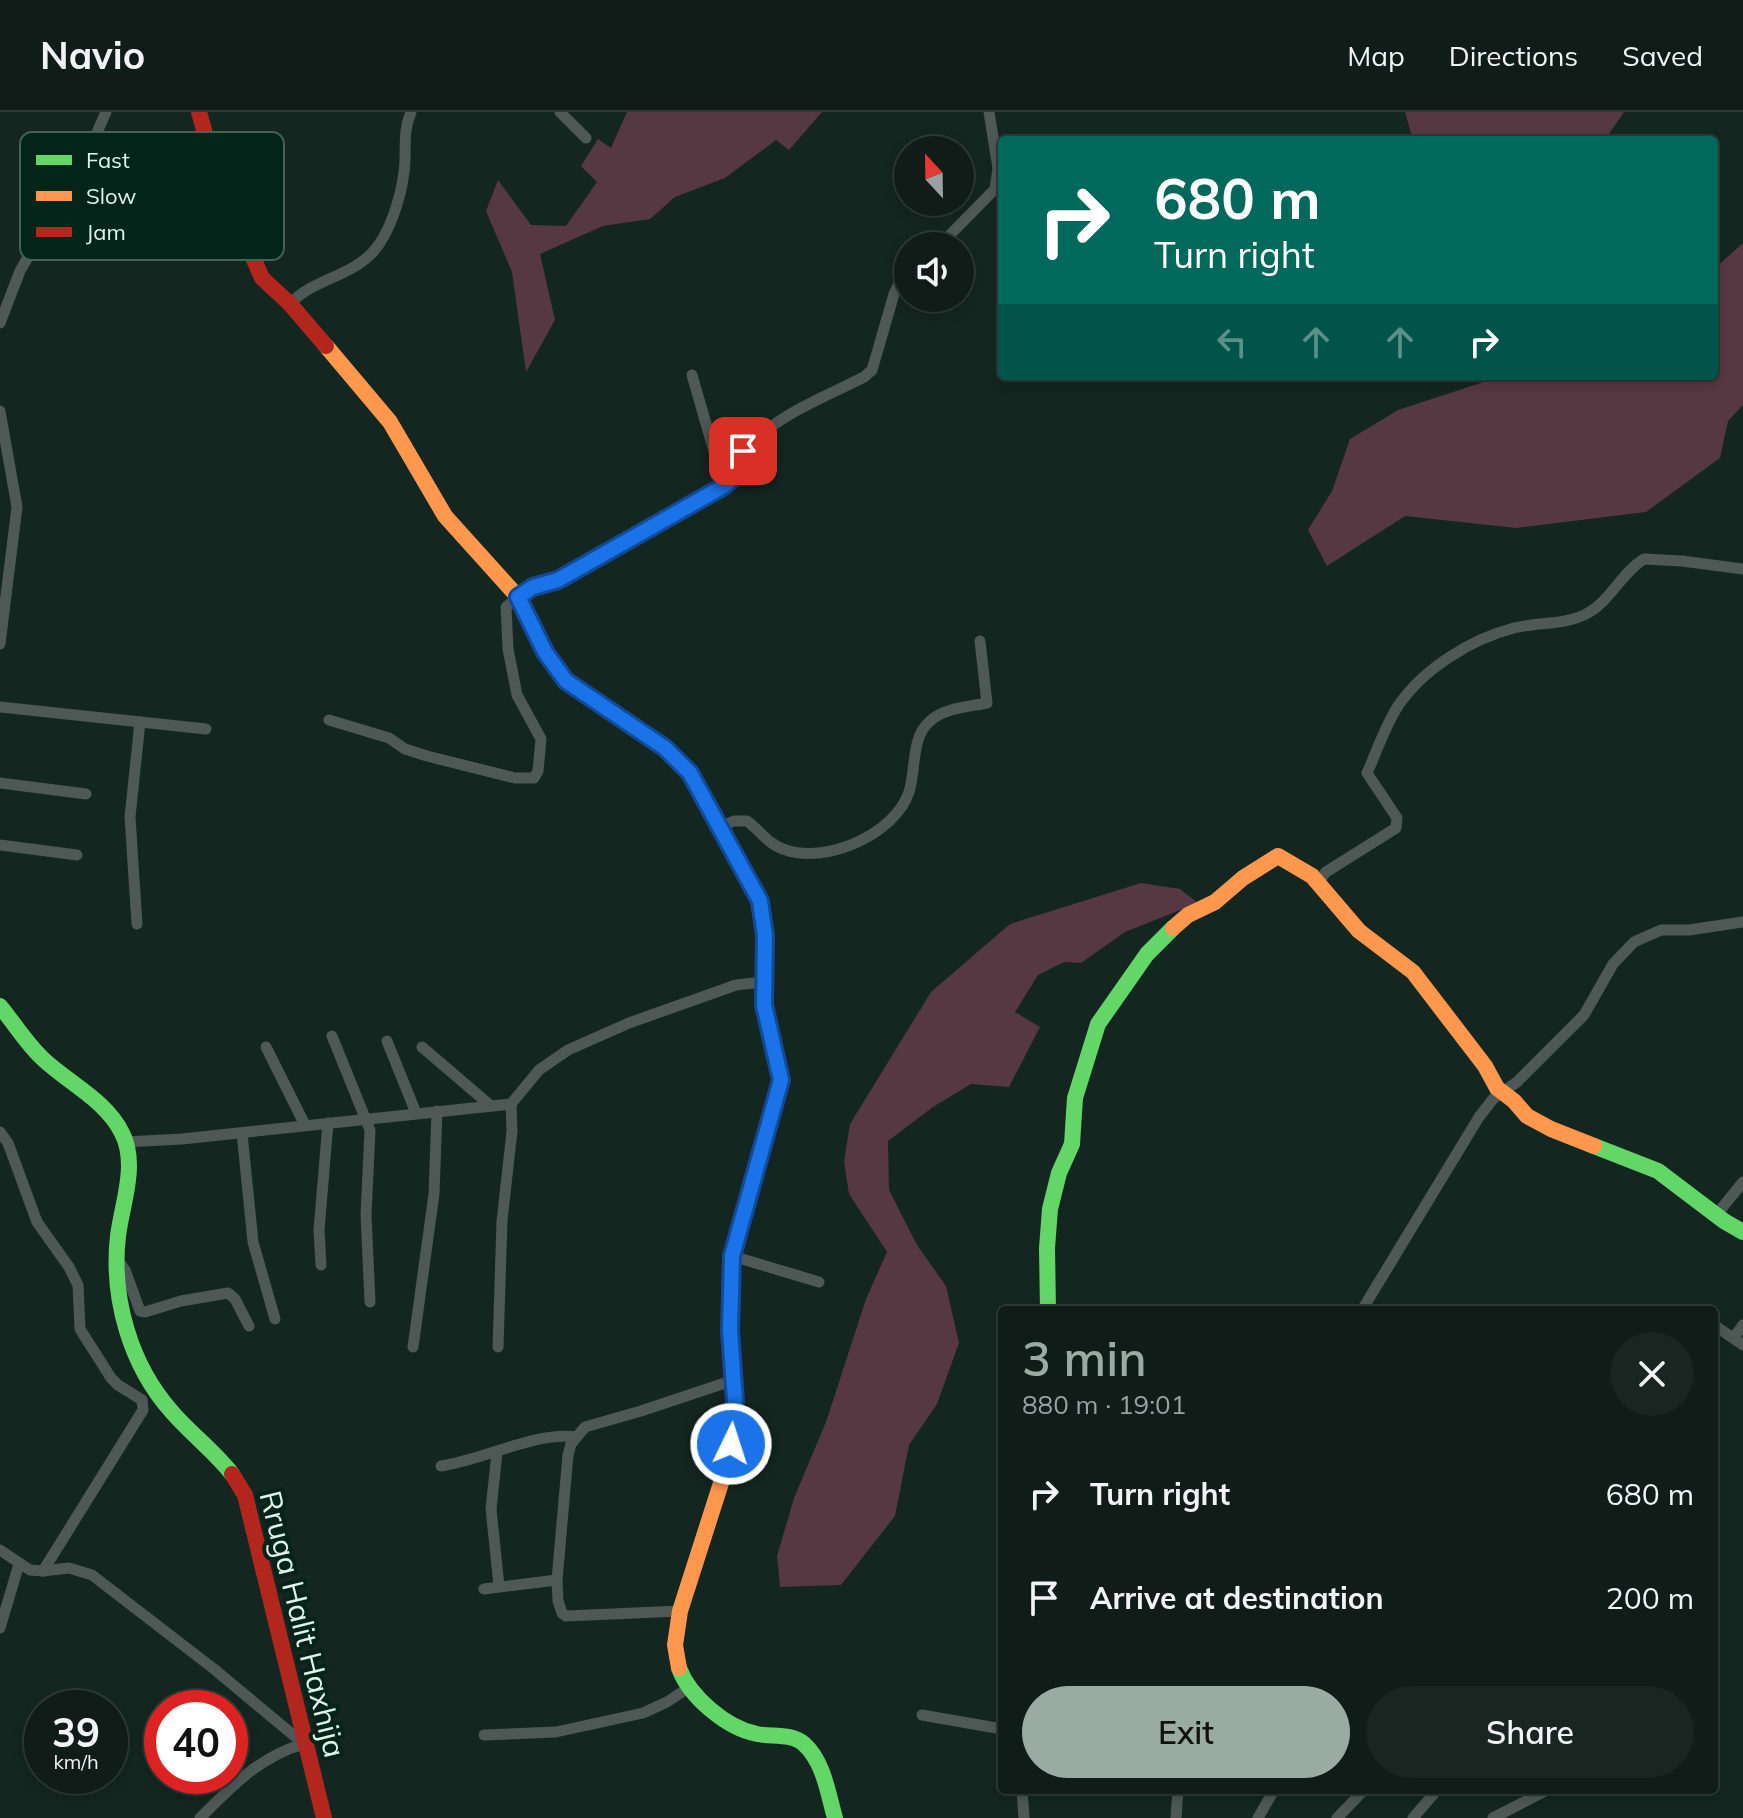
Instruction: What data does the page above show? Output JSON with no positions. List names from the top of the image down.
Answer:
{
  "streets": {
    "street": ["Rruga Halit Haxhija"]
  },
  "legend": ["Fast", "Slow", "Jam"],
  "north": "top",
  "page": {
    "header": "Navio",
    "nav": ["Map", "Directions", "Saved"],
    "turn": ["680 m", "Turn right"],
    "heading": ["3 min", "880 m · 19:01"],
    "list": [
      {
        "name": "Turn right",
        "value": "680 m"
      },
      {
        "name": "Arrive at destination",
        "value": "200 m"
      }
    ],
    "buttons": ["Exit", "Share"],
    "speed": "39 km/h",
    "limit": "40"
  }
}
